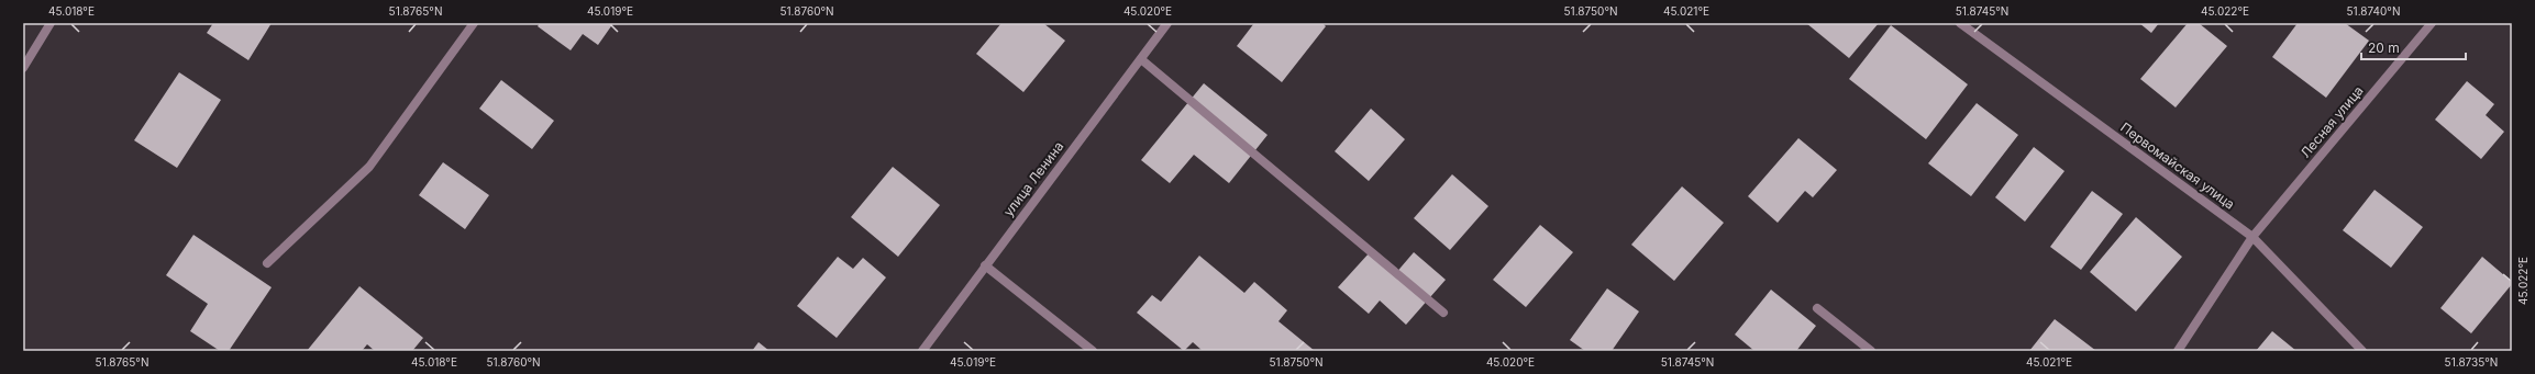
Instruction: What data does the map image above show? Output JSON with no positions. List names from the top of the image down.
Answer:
{
  "streets": {
    "street": ["Лесная улица", "Первомайская улица", "улица Ленина"]
  },
  "crossings": [
    ["Лесная улица", "Первомайская улица"]
  ],
  "scale_bar": "20 m",
  "coordinates": [
    "45.018°E",
    "51.8765°N",
    "45.019°E",
    "51.8760°N",
    "45.020°E",
    "51.8750°N",
    "45.021°E",
    "51.8745°N",
    "45.022°E",
    "51.8740°N",
    "51.8735°N"
  ]
}
